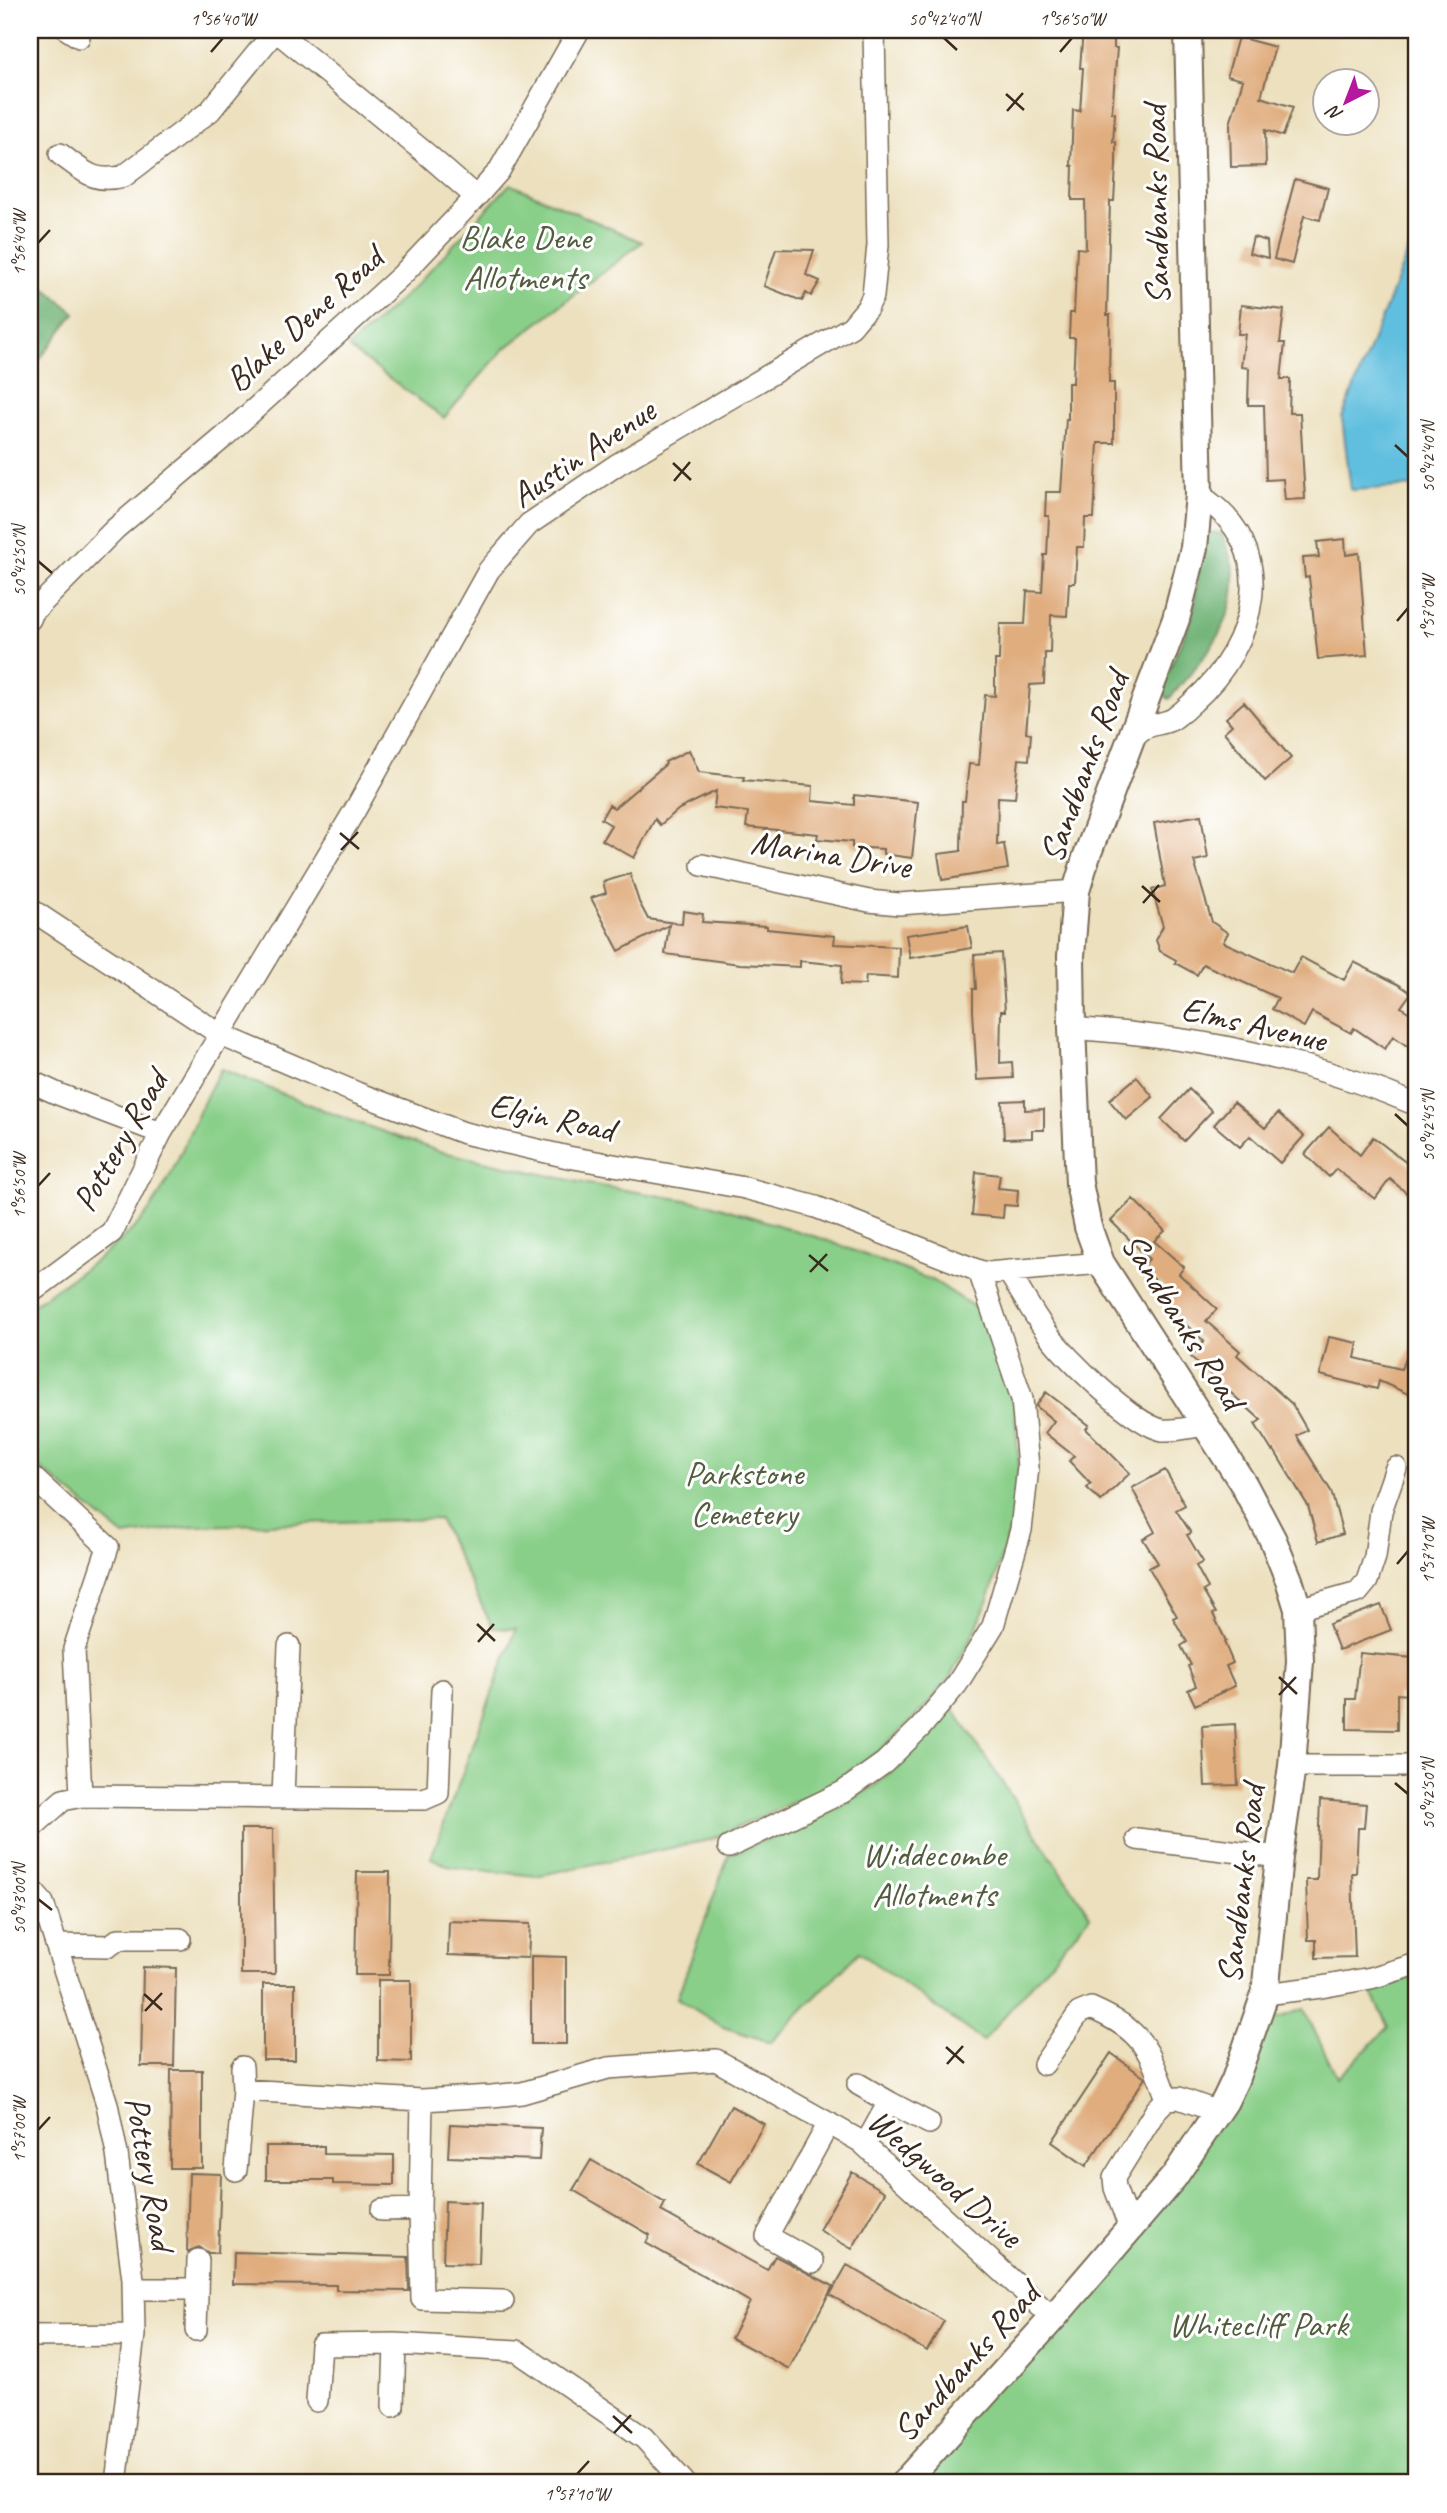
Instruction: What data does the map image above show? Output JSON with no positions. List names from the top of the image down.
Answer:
{
  "streets": {
    "main road": ["Sandbanks Road"],
    "street": [
      "Blake Dene Road",
      "Austin Avenue",
      "Marina Drive",
      "Elms Avenue",
      "Elgin Road",
      "Pottery Road",
      "Wedgwood Drive"
    ]
  },
  "crossings": [
    ["Sandbanks Road", "Marina Drive"],
    ["Sandbanks Road", "Elms Avenue"],
    ["Sandbanks Road", "Elgin Road"],
    ["Sandbanks Road", "Wedgwood Drive"],
    ["Austin Avenue", "Elgin Road"],
    ["Austin Avenue", "Pottery Road"],
    ["Elgin Road", "Pottery Road"]
  ],
  "parks": [
    "Blake Dene Allotments",
    "Parkstone Cemetery",
    "Widdecombe Allotments",
    "Whitecliff Park"
  ],
  "north": "bottom left",
  "coordinates": [
    "1°56'40\"W",
    "50°42'40\"N",
    "1°56'50\"W",
    "50°42'50\"N",
    "1°57'00\"W",
    "50°42'45\"N",
    "1°57'10\"W",
    "50°43'00\"N"
  ]
}
